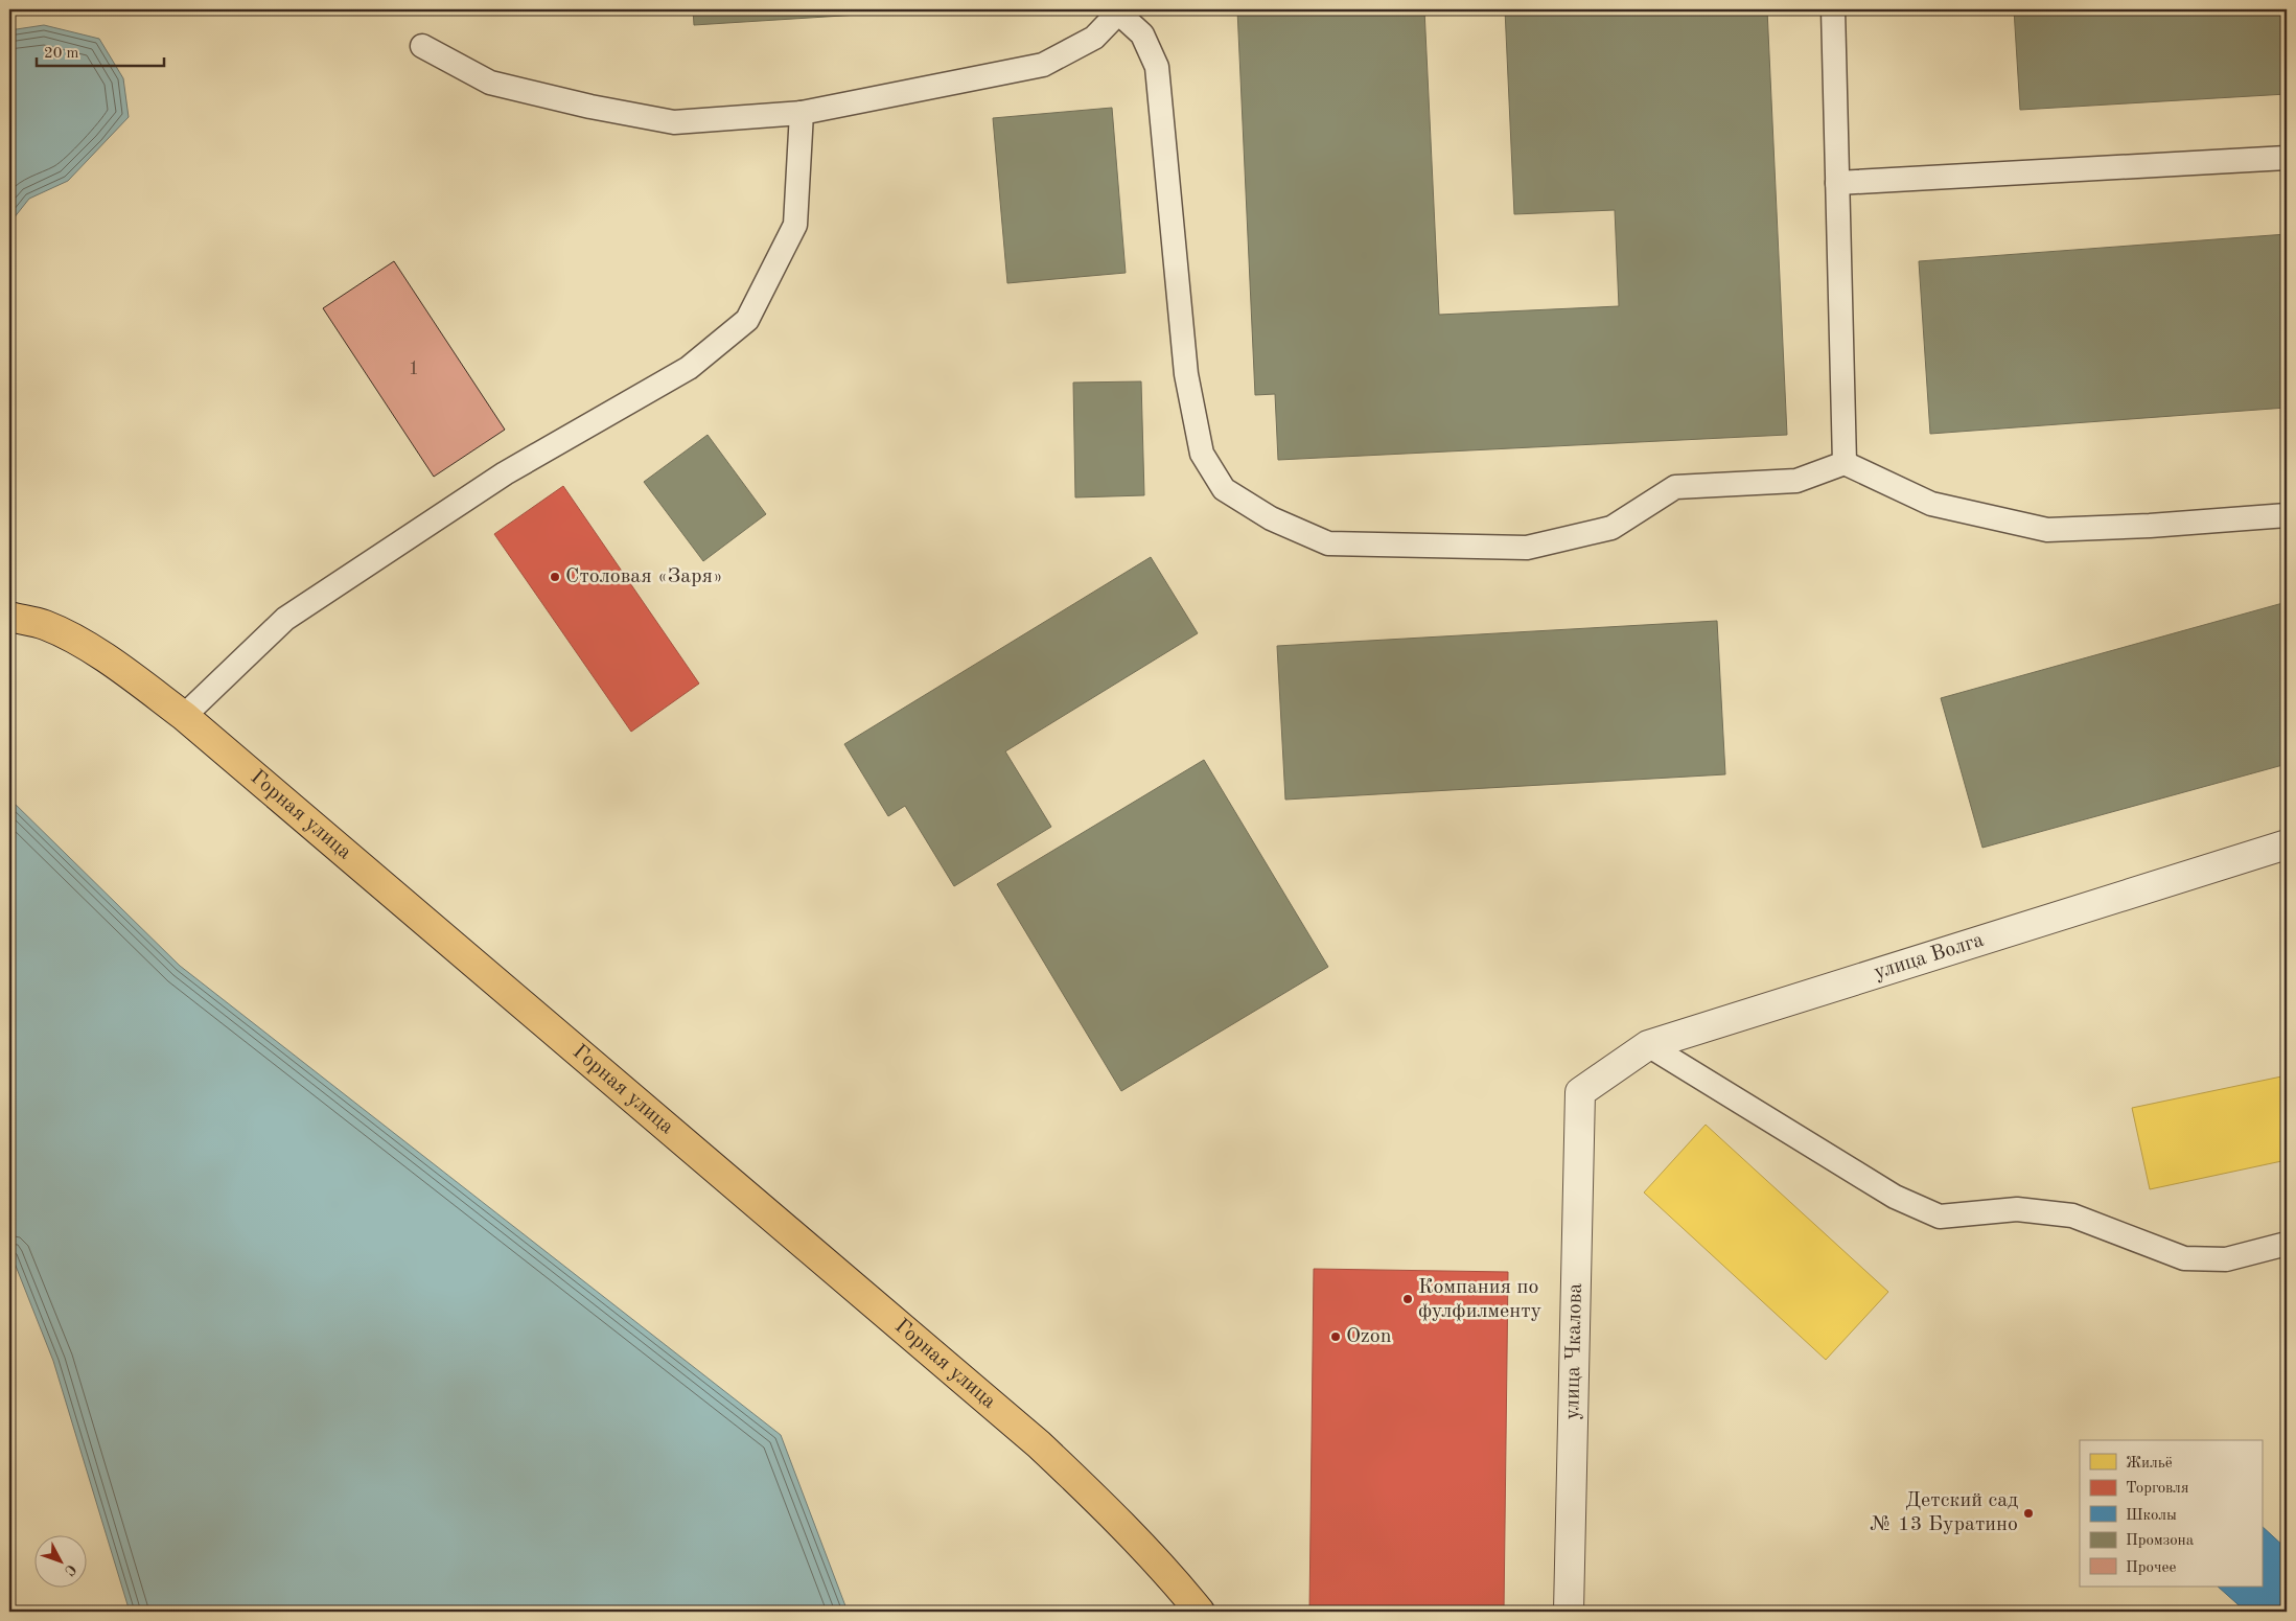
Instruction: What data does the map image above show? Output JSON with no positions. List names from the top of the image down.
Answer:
{
  "streets": {
    "main road": ["Горная улица"],
    "street": ["улица Волга", "улица Чкалова"]
  },
  "crossings": [
    ["улица Волга", "улица Чкалова"]
  ],
  "places": [
    "Столовая «Заря»",
    "Компания по фулфилменту",
    "Ozon",
    "Детский сад № 13 Буратино"
  ],
  "house_numbers": ["1"],
  "legend": [
    "Жильё",
    "Торговля",
    "Школы",
    "Промзона",
    "Прочее"
  ],
  "scale_bar": "20 m",
  "north": "bottom right"
}
